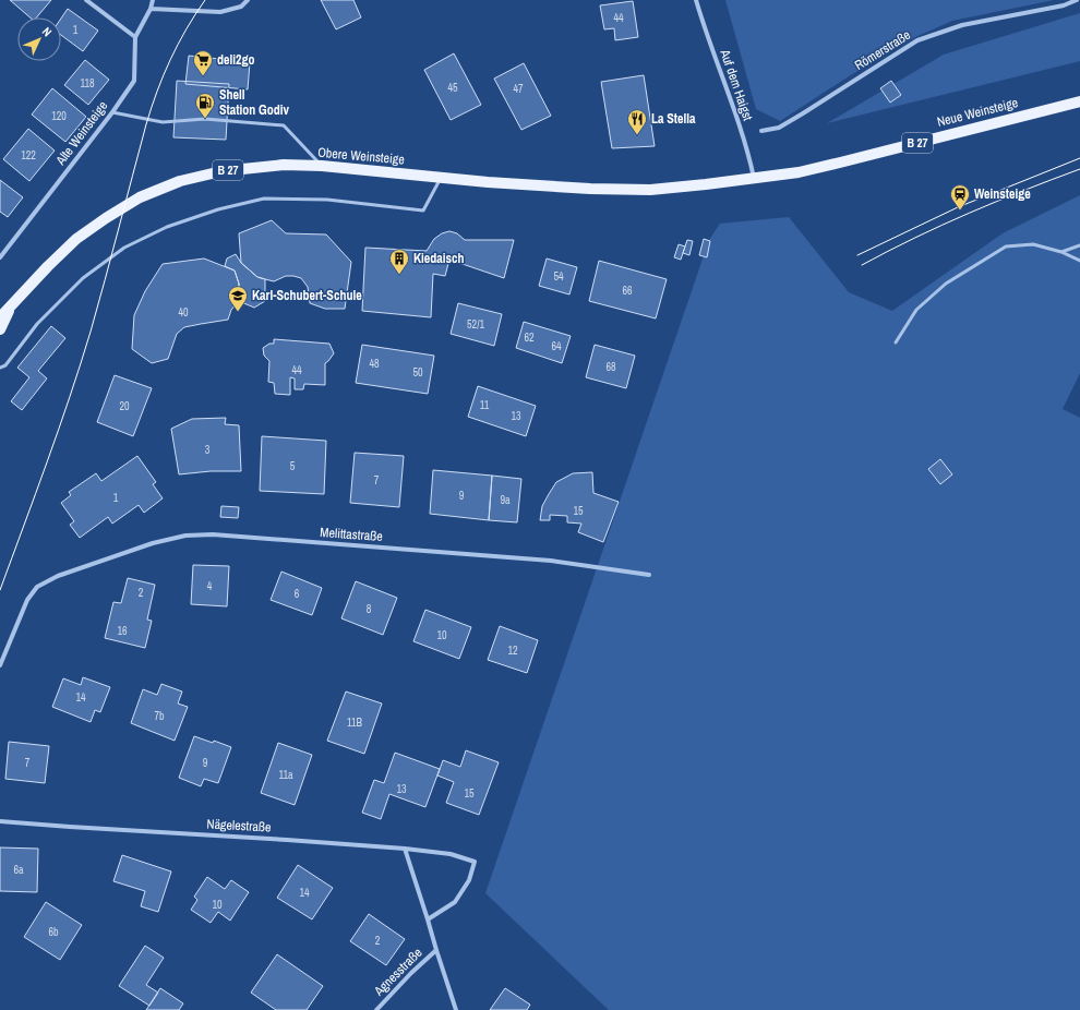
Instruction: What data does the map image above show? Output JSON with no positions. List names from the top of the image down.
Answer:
{
  "streets": {
    "main road": ["Neue Weinsteige", "B 27", "Obere Weinsteige"],
    "street": [
      "Römerstraße",
      "Auf dem Haigst",
      "Alte Weinsteige",
      "Melittastraße",
      "Nägelestraße",
      "Agnesstraße"
    ]
  },
  "crossings": [
    ["Auf dem Haigst", "Neue Weinsteige"],
    ["Auf dem Haigst", "Obere Weinsteige"],
    ["Neue Weinsteige", "Obere Weinsteige"]
  ],
  "places": {
    "supermarket": ["deli2go"],
    "fuel station": ["Shell Station Godiv"],
    "restaurant": ["La Stella"],
    "station": ["Weinsteige"],
    "building": ["Kiedaisch"],
    "school or university": ["Karl-Schubert-Schule"]
  },
  "house_numbers": [
    "44",
    "1",
    "118",
    "45",
    "47",
    "120",
    "122",
    "54",
    "66",
    "40",
    "52/1",
    "62",
    "64",
    "48",
    "68",
    "44",
    "50",
    "11",
    "20",
    "13",
    "3",
    "5",
    "7",
    "9",
    "1",
    "9a",
    "15",
    "4",
    "2",
    "6",
    "8",
    "16",
    "10",
    "12",
    "14",
    "7b",
    "11B",
    "7",
    "9",
    "11a",
    "13",
    "15",
    "6a",
    "14",
    "10",
    "6b",
    "2"
  ],
  "north": "top right"
}
